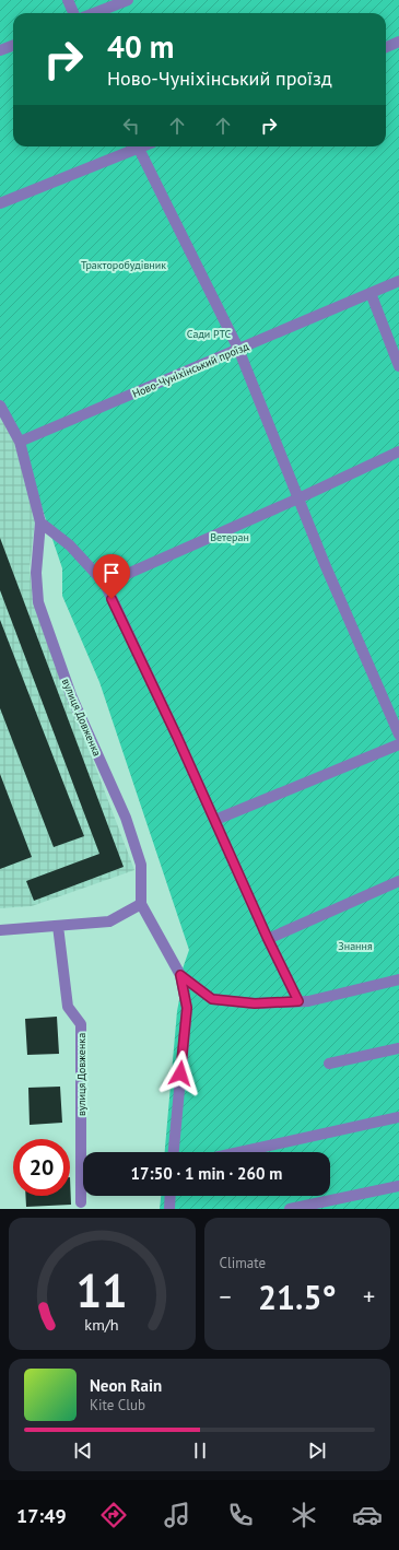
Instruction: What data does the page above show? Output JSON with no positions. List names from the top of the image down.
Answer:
{
  "streets": {
    "street": ["Ново-Чуніхінський проїзд", "вулиця Довженка"]
  },
  "crossings": [
    ["Ново-Чуніхінський проїзд", "вулиця Довженка"]
  ],
  "parks": [
    "Тракторобудівник",
    "Сади РТС",
    "Ветеран",
    "Знання"
  ],
  "page": {
    "turn": ["40 m", "Ново-Чуніхінський проїзд"],
    "limit": "20",
    "trip": "17:50 · 1 min · 260 m",
    "tile": "Climate",
    "heat": ["−", "21.5°", "+"],
    "song": ["Neon Rain", "Kite Club"],
    "tabs": "17:49",
    "gauge": ["11", "km/h"]
  }
}
